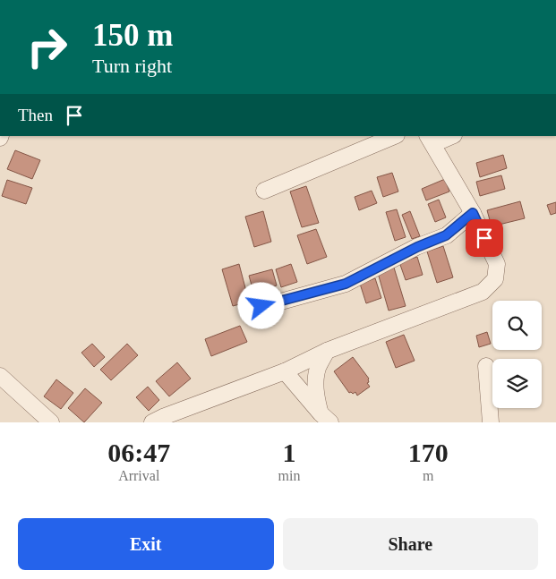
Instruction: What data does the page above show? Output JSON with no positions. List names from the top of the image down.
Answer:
{
  "page": {
    "turn": ["150 m", "Turn right"],
    "then": "Then",
    "eta": [
      "06:47",
      "Arrival",
      "1",
      "min",
      "170",
      "m"
    ],
    "buttons": ["Exit", "Share"]
  }
}
